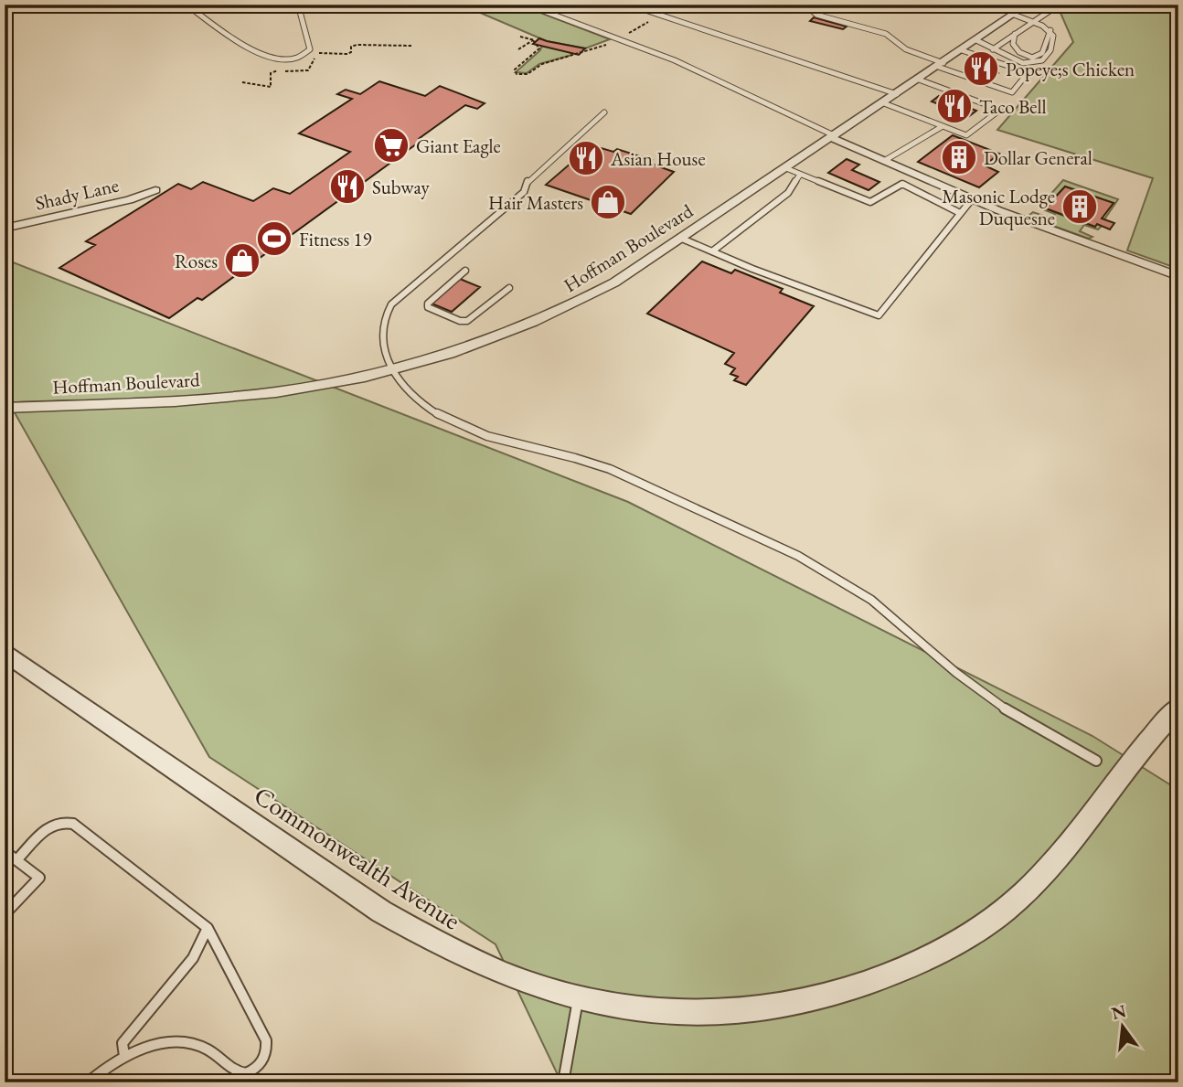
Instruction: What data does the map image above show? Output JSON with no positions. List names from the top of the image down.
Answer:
{
  "streets": {
    "street": ["Shady Lane", "Hoffman Boulevard", "Commonwealth Avenue"]
  },
  "places": {
    "restaurant": [
      "Popeye;s Chicken",
      "Taco Bell",
      "Asian House",
      "Subway"
    ],
    "supermarket": ["Giant Eagle"],
    "building": ["Dollar General", "Masonic Lodge Duquesne"],
    "shop": ["Hair Masters", "Roses"],
    "sports": ["Fitness 19"]
  },
  "north": "top"
}
